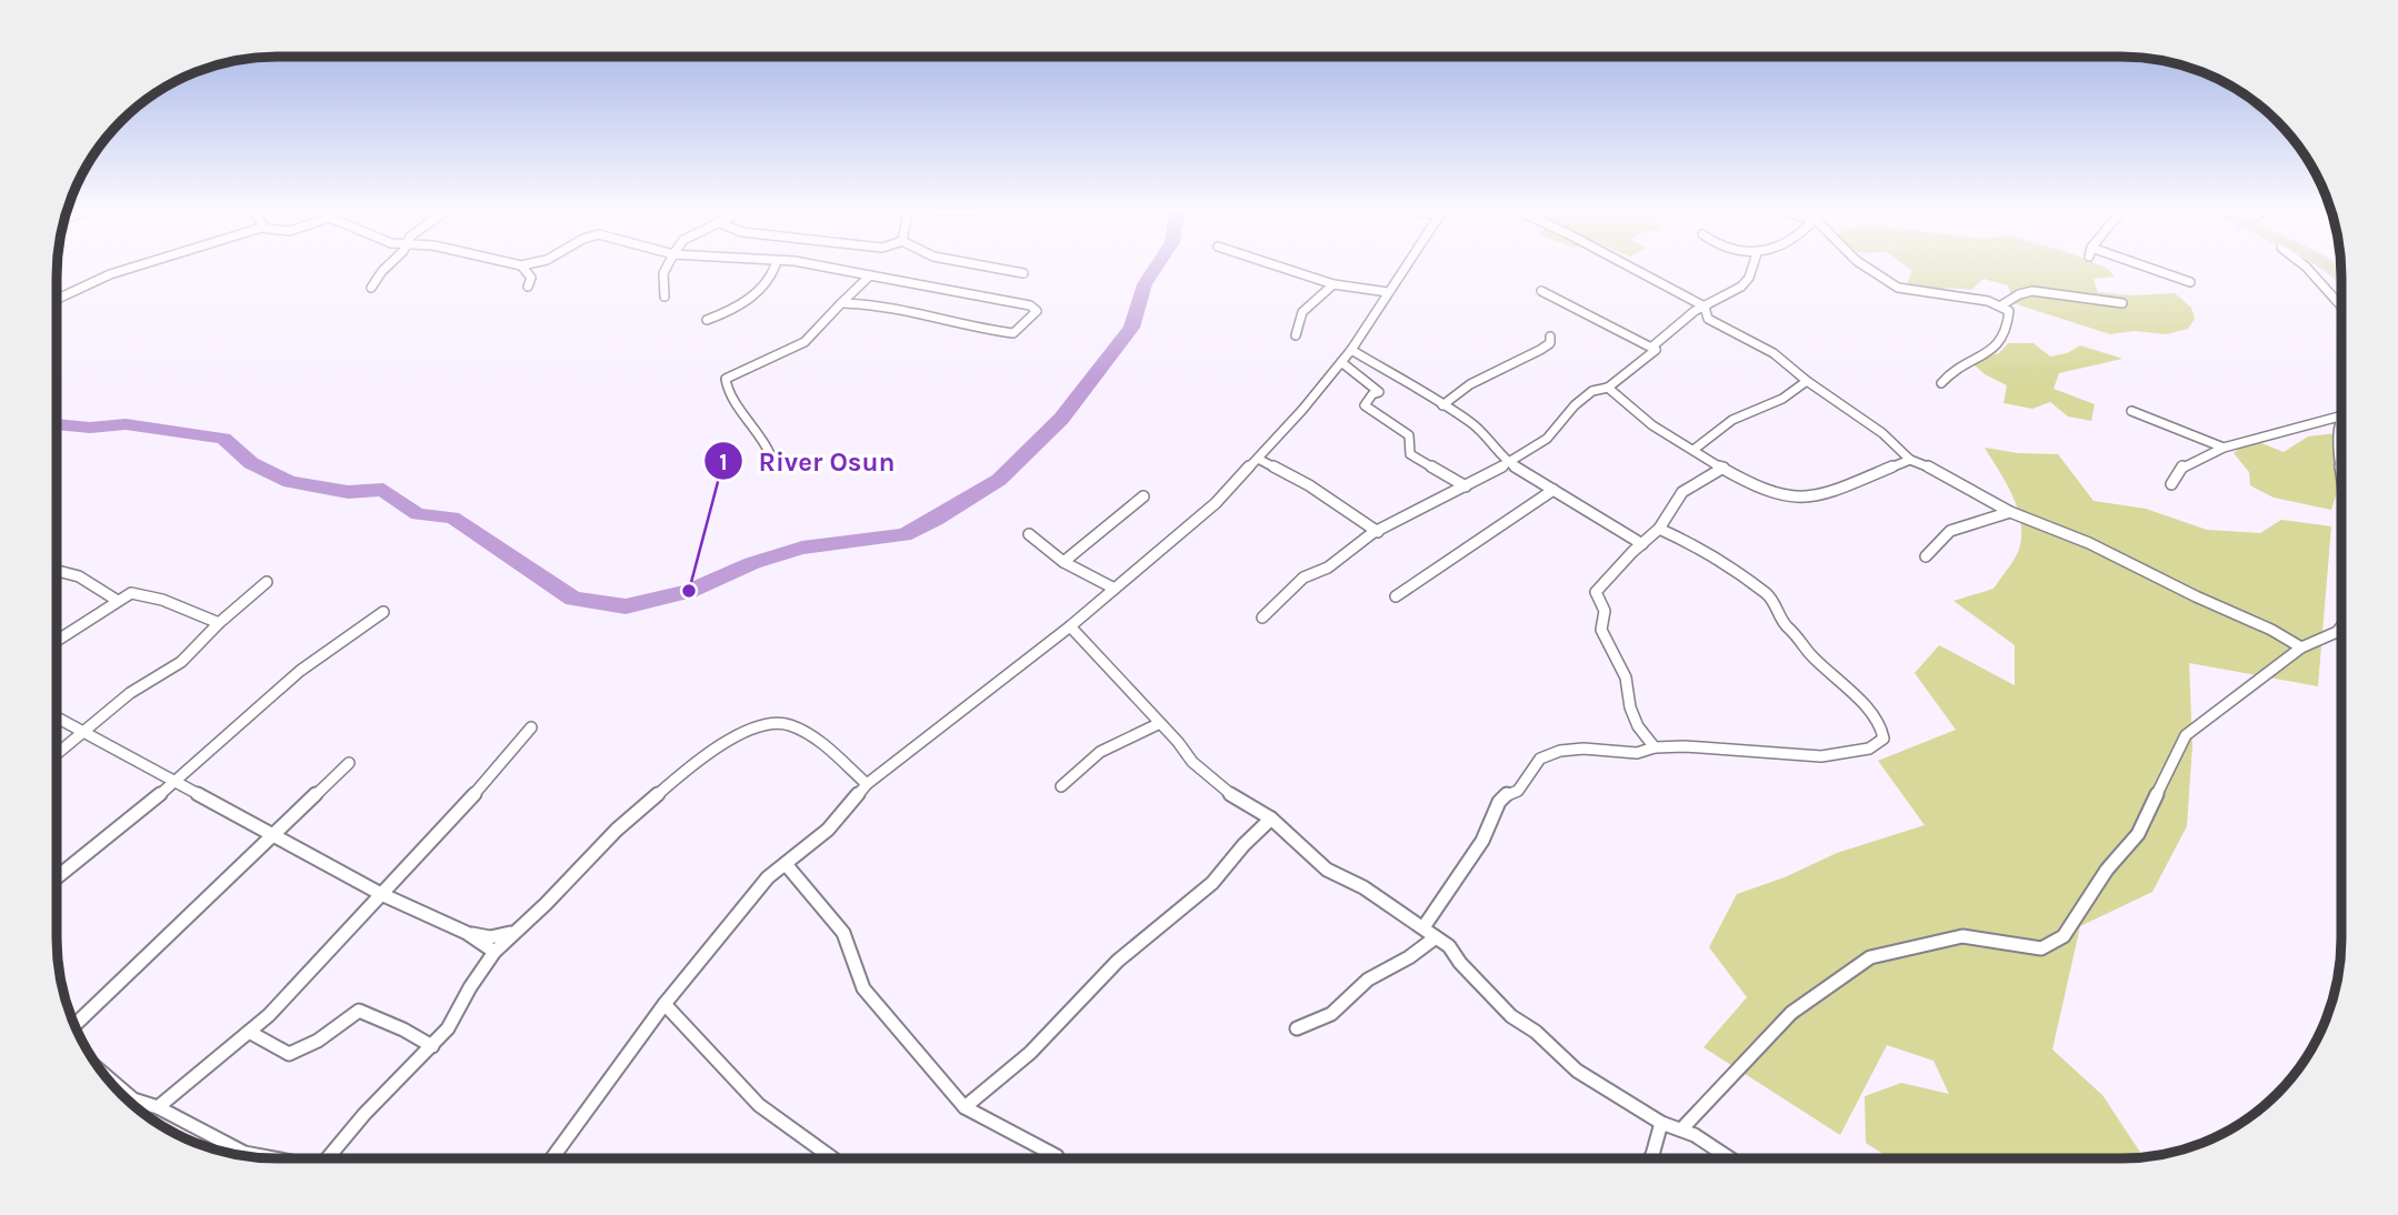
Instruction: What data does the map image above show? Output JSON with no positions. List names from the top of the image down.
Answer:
{
  "places": ["River Osun"]
}
